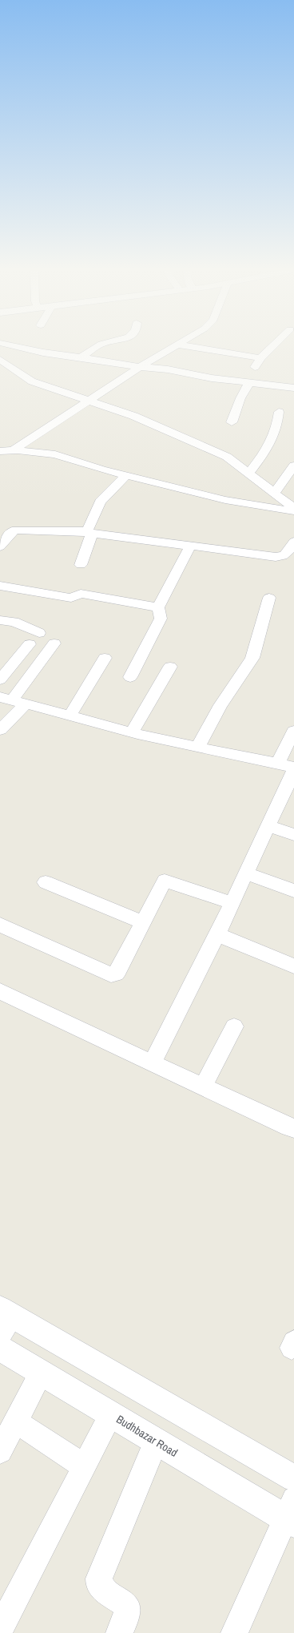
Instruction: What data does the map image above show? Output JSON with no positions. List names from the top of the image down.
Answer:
{
  "streets": {
    "street": ["Budhbazar Road"]
  }
}
